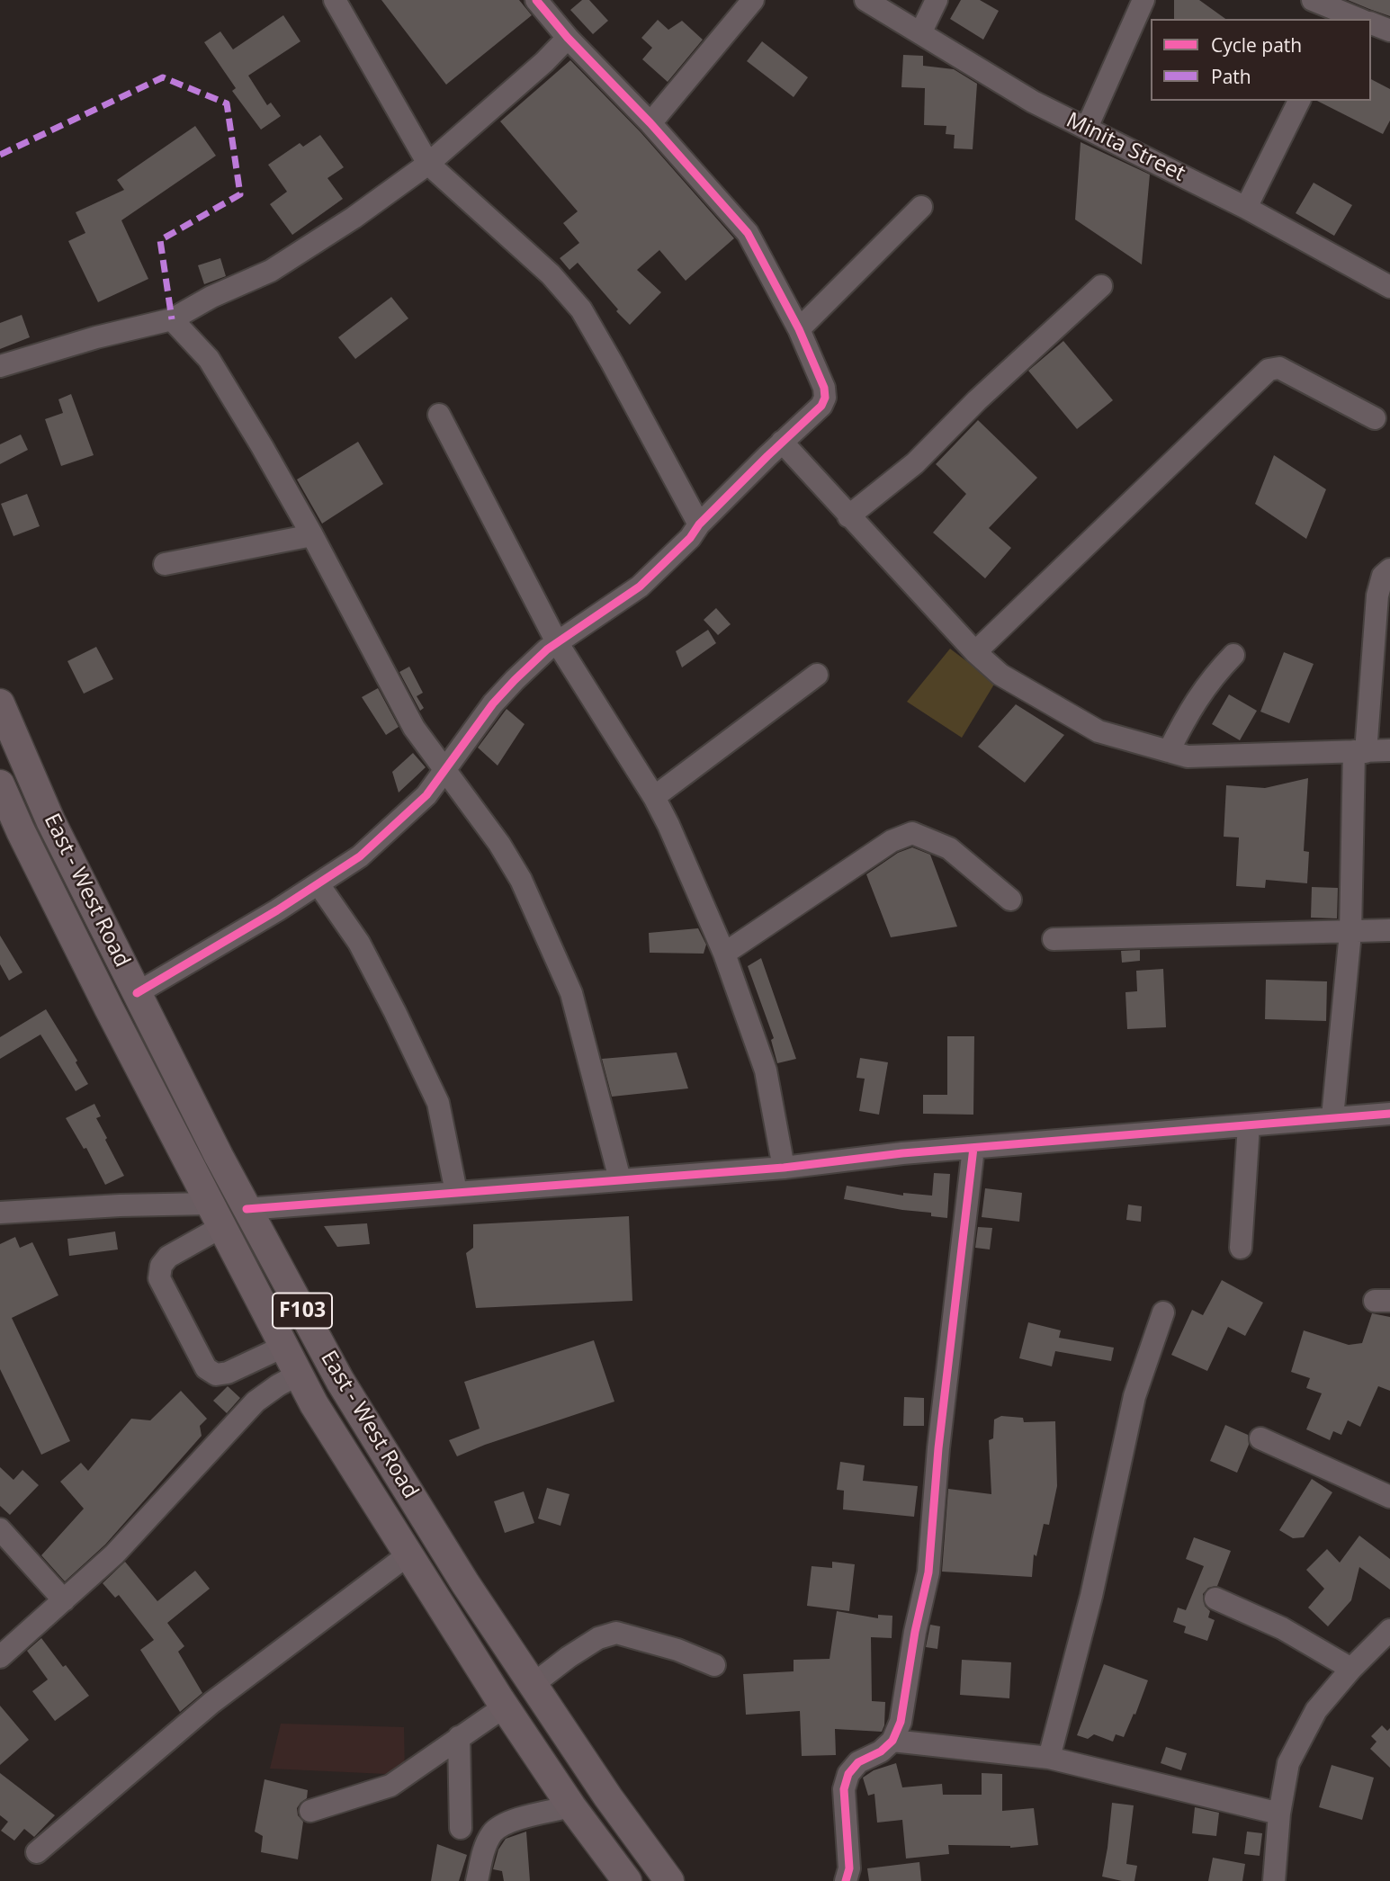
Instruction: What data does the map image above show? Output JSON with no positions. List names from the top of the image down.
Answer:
{
  "streets": {
    "main road": ["East - West Road", "F103"],
    "street": ["Minita Street"]
  },
  "legend": ["Cycle path", "Path"]
}
